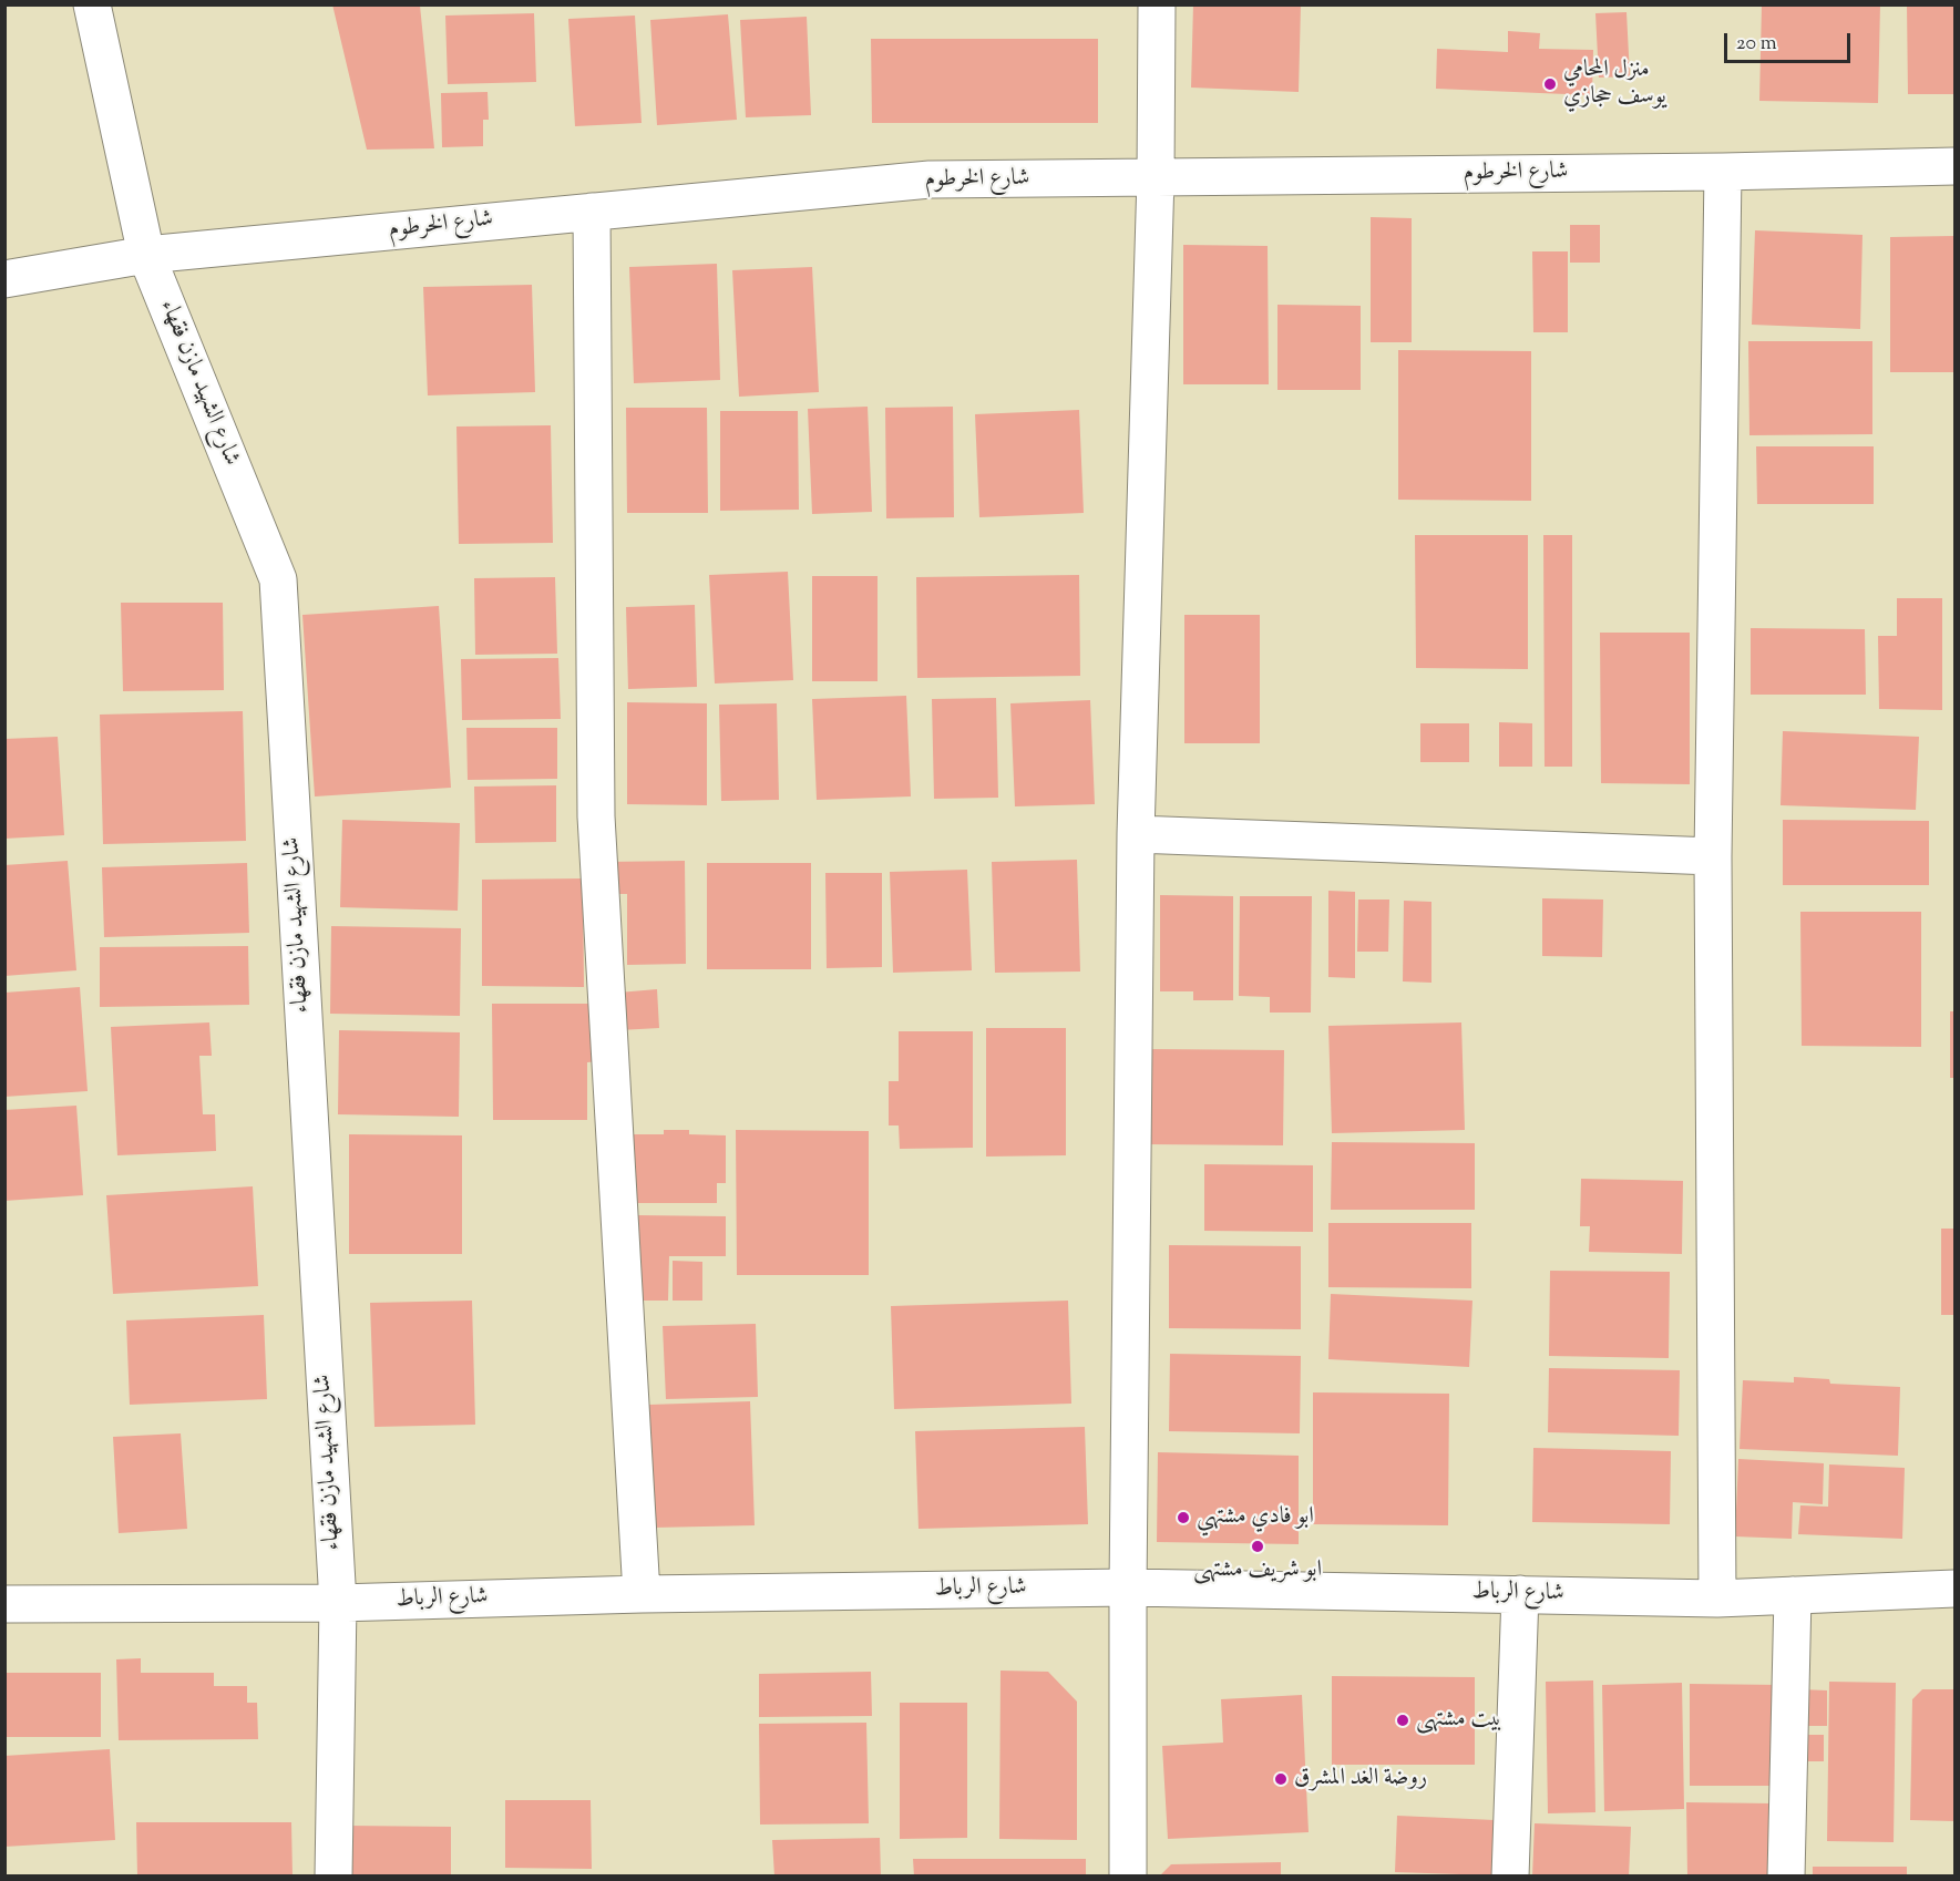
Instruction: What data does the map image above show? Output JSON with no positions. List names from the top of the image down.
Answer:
{
  "streets": {
    "street": ["شارع الخرطوم", "شارع الشهيد مازن فقهاء", "شارع الرباط"]
  },
  "crossings": [
    ["شارع الخرطوم", "شارع الشهيد مازن فقهاء"],
    ["شارع الشهيد مازن فقهاء", "شارع الرباط"]
  ],
  "places": [
    "منزل المحامي يوسف حجازي",
    "ابو فادي مشتهي",
    "ابو شريف مشتهى",
    "بيت مشتهى",
    "روضة الغد المشرق"
  ],
  "scale_bar": "20 m"
}
